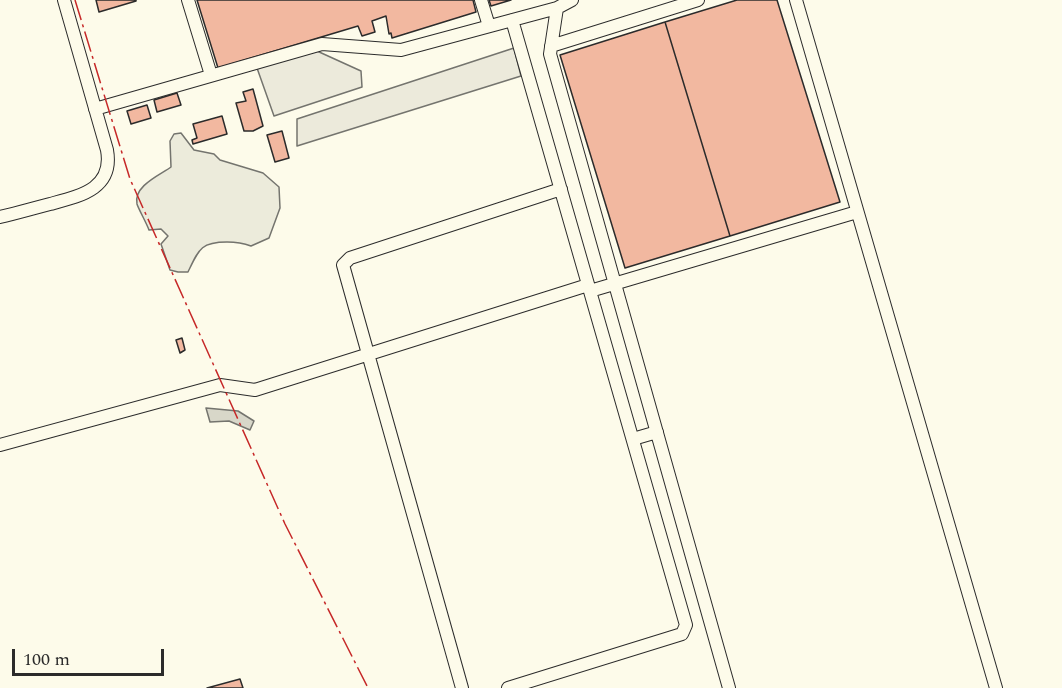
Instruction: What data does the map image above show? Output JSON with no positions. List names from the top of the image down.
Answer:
{
  "scale_bar": "100 m"
}
